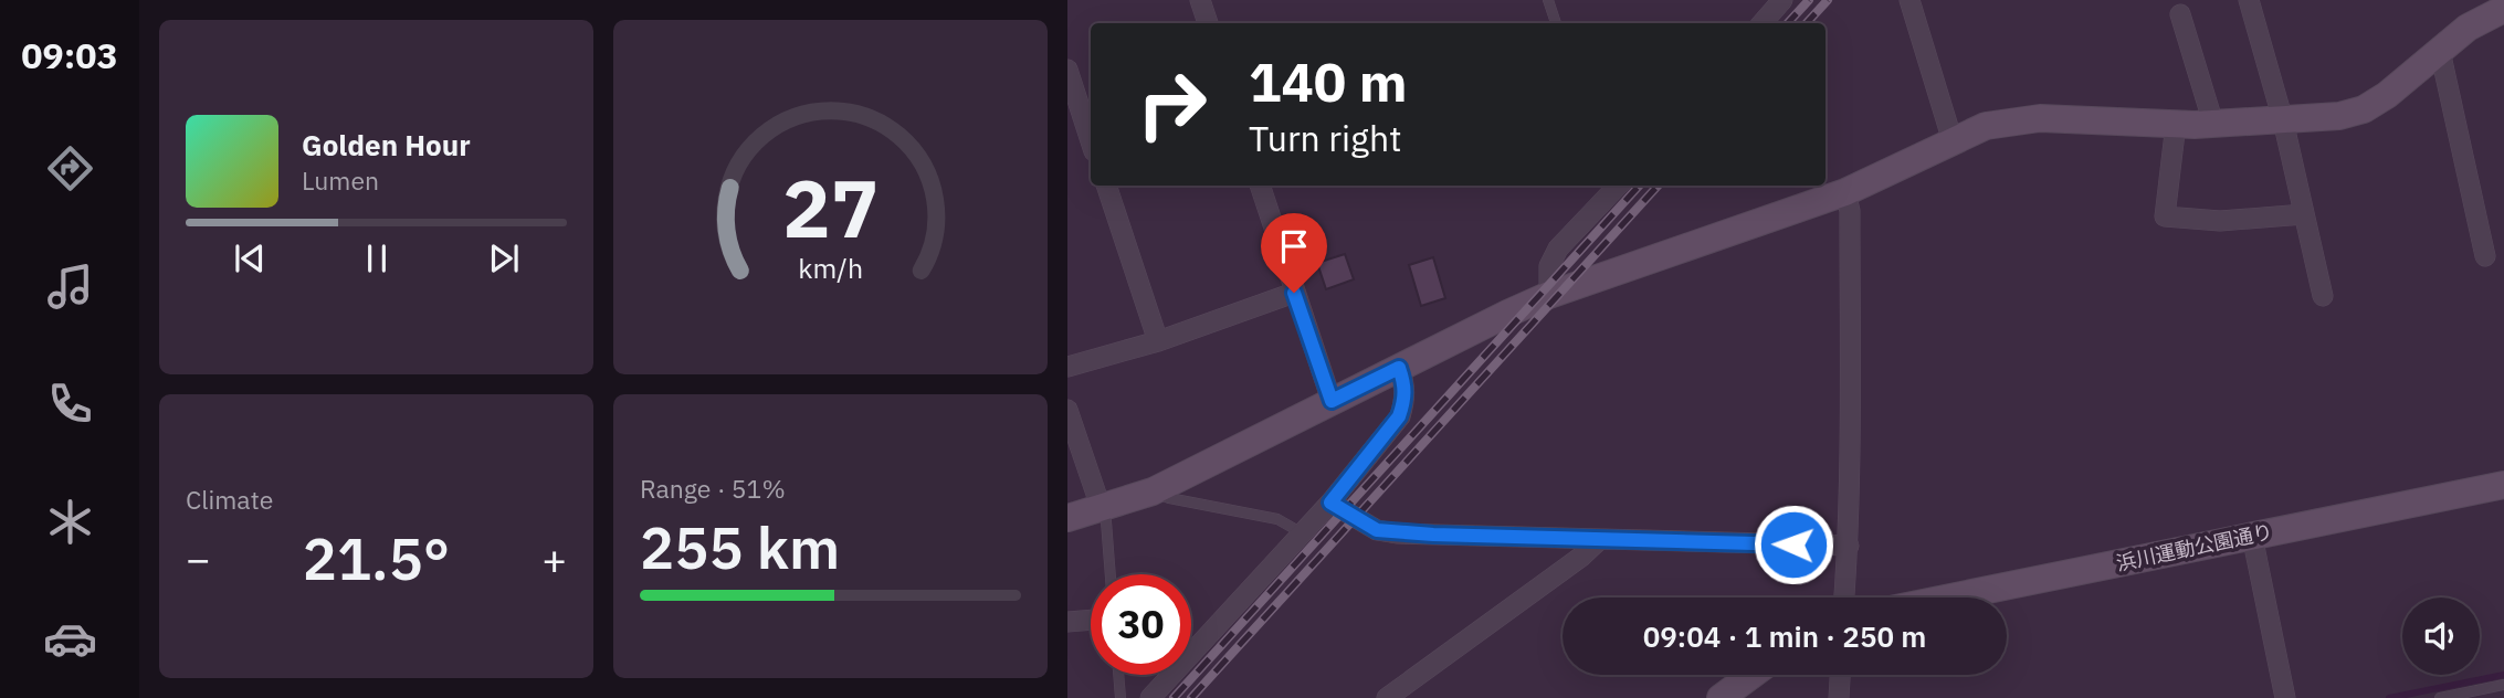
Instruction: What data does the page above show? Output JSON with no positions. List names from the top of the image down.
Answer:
{
  "streets": {
    "street": ["浜川運動公園通り"]
  },
  "page": {
    "tabs": "09:03",
    "turn": ["140 m", "Turn right"],
    "song": ["Golden Hour", "Lumen"],
    "tile": [
      "Climate",
      ["Range · 51%", "255 km"]
    ],
    "heat": ["−", "21.5°", "+"],
    "limit": "30",
    "trip": "09:04 · 1 min · 250 m",
    "gauge": ["27", "km/h"]
  }
}
